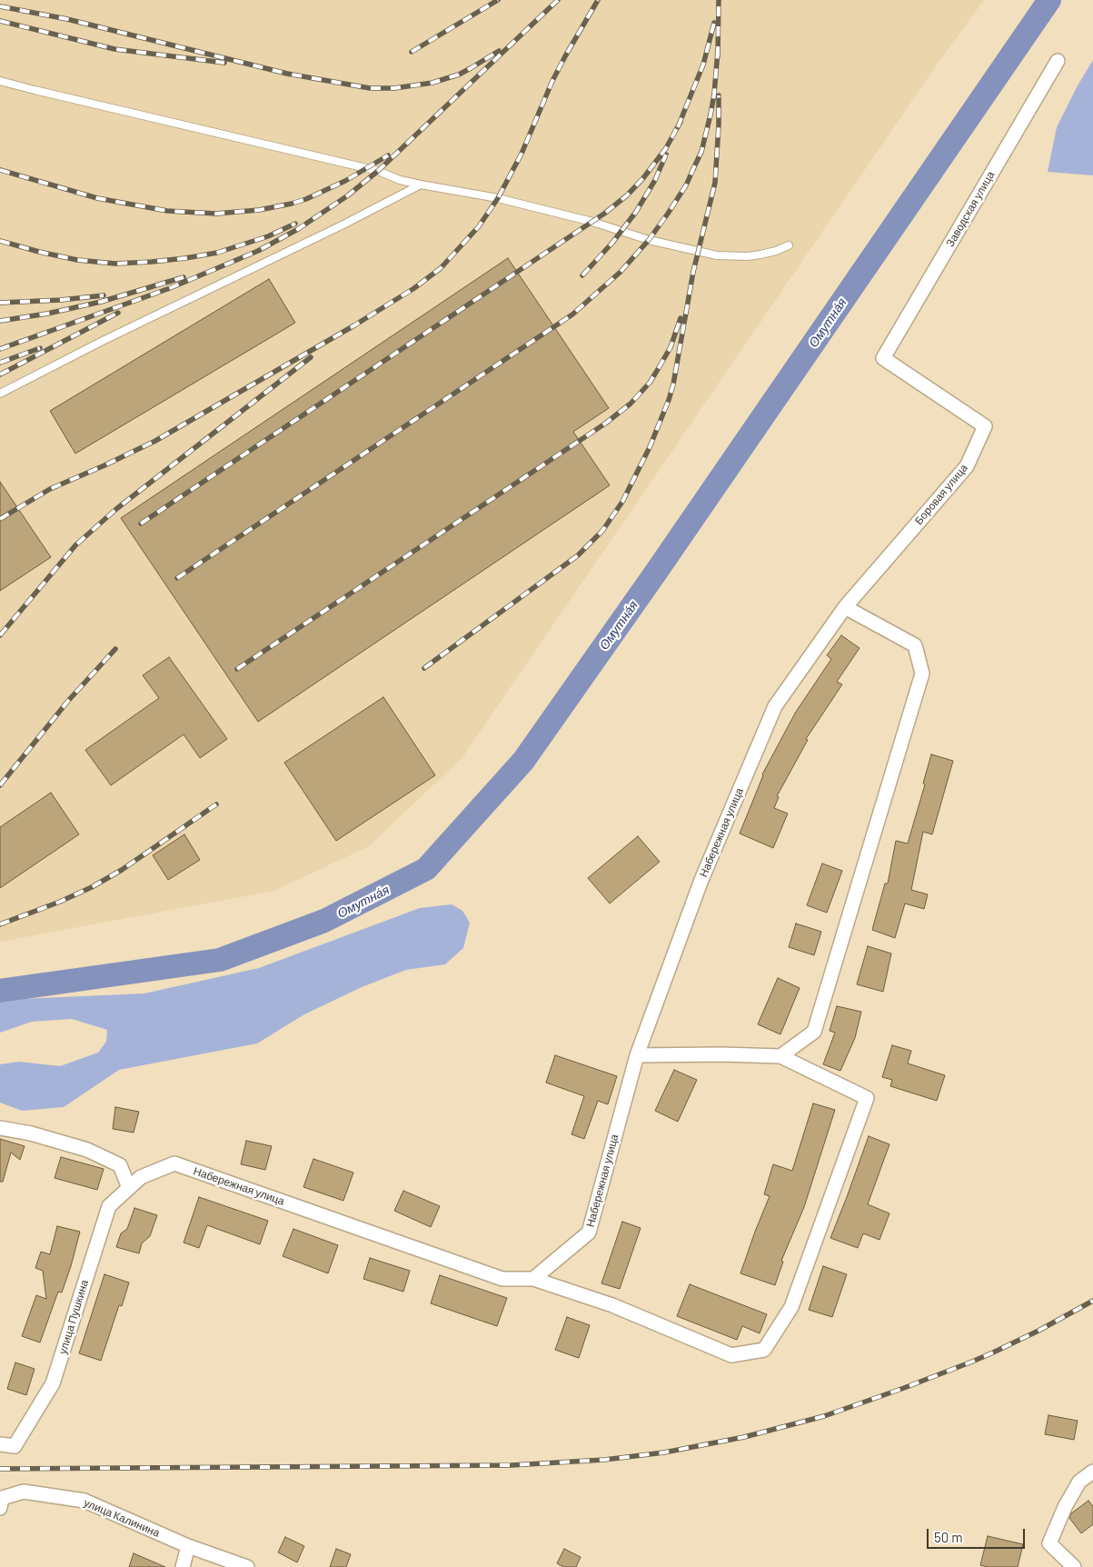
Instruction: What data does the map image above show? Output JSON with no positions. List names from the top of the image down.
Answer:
{
  "streets": {
    "street": [
      "Заводская улица",
      "Боровая улица",
      "Набережная улица",
      "улица Пушкина",
      "улица Калинина"
    ]
  },
  "crossings": [
    ["Заводская улица", "Боровая улица"],
    ["Боровая улица", "Набережная улица"],
    ["Набережная улица", "улица Пушкина"]
  ],
  "water": ["Омутна́я"],
  "scale_bar": "50 m"
}
